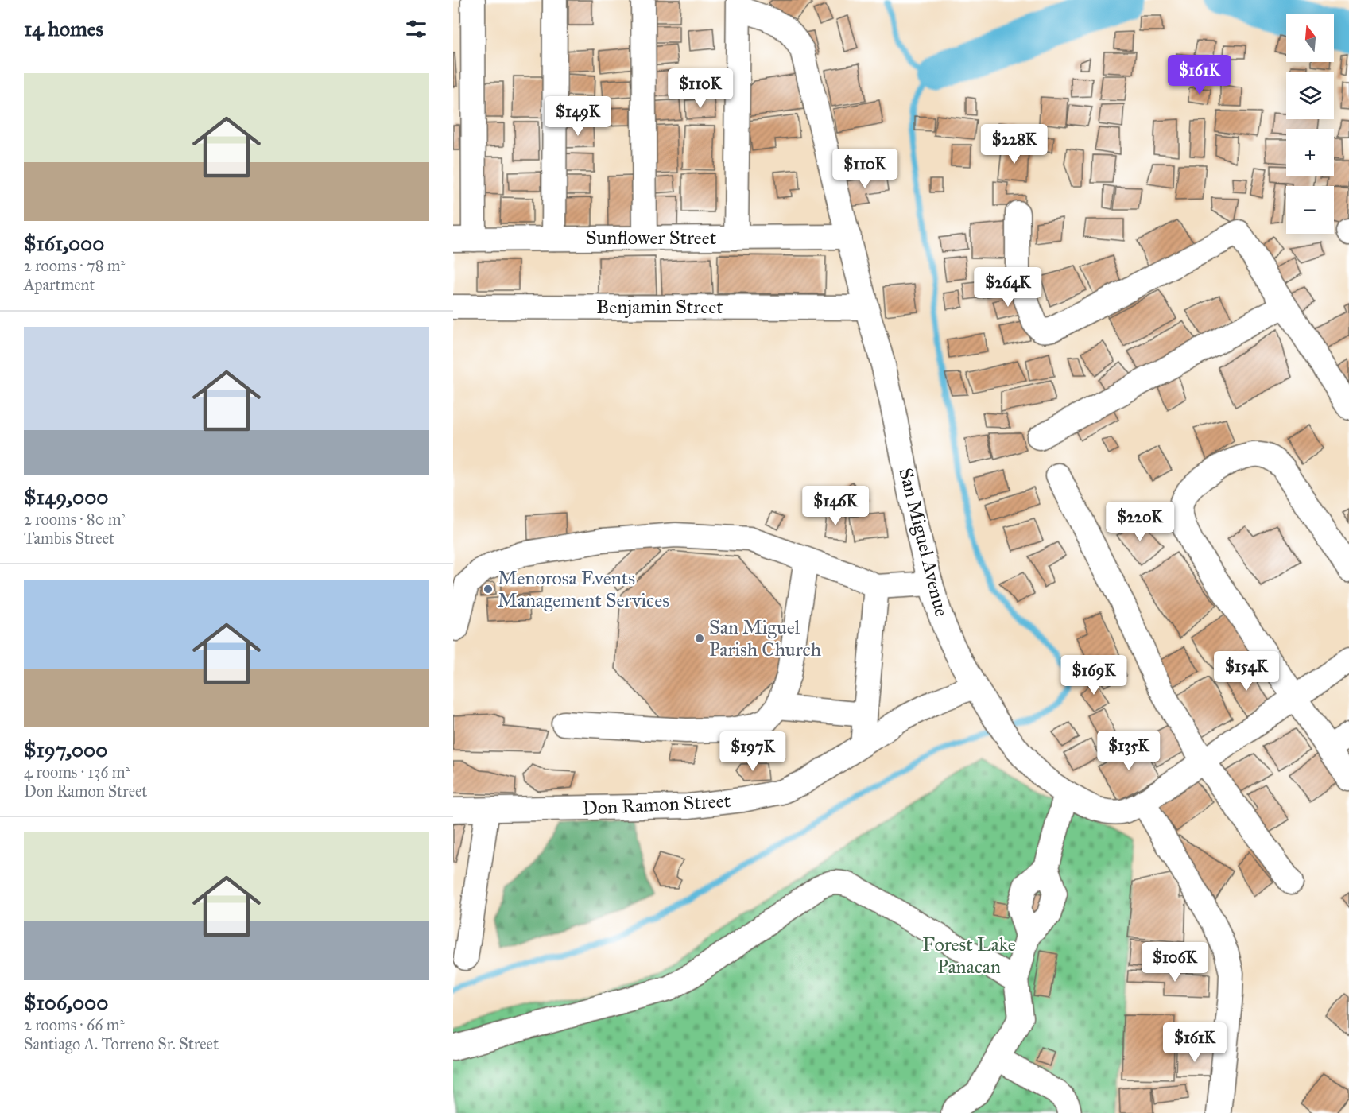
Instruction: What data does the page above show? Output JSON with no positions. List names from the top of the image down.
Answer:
{
  "streets": {
    "street": [
      "Sunflower Street",
      "Benjamin Street",
      "San Miguel Avenue",
      "Don Ramon Street"
    ]
  },
  "crossings": [
    ["Sunflower Street", "San Miguel Avenue"],
    ["Benjamin Street", "San Miguel Avenue"],
    ["San Miguel Avenue", "Don Ramon Street"]
  ],
  "parks": ["Forest Lake Panacan"],
  "places": ["Menorosa Events Management Services", "San Miguel Parish Church"],
  "north": "top",
  "page": {
    "heading": "14 homes",
    "map_buttons": ["+", "−"],
    "price": [
      "$161K",
      "$110K",
      "$149K",
      "$228K",
      "$110K",
      "$264K",
      "$146K",
      "$220K",
      "$154K",
      "$169K",
      "$135K",
      "$197K",
      "$106K",
      "$161K"
    ],
    "list": [
      {
        "name": "$161,000",
        "note": "2 rooms · 78 m² · Apartment"
      },
      {
        "name": "$149,000",
        "note": "2 rooms · 80 m² · Tambis Street"
      },
      {
        "name": "$197,000",
        "note": "4 rooms · 136 m² · Don Ramon Street"
      },
      {
        "name": "$106,000",
        "note": "2 rooms · 66 m² · Santiago A. Torreno Sr. Street"
      }
    ]
  }
}
